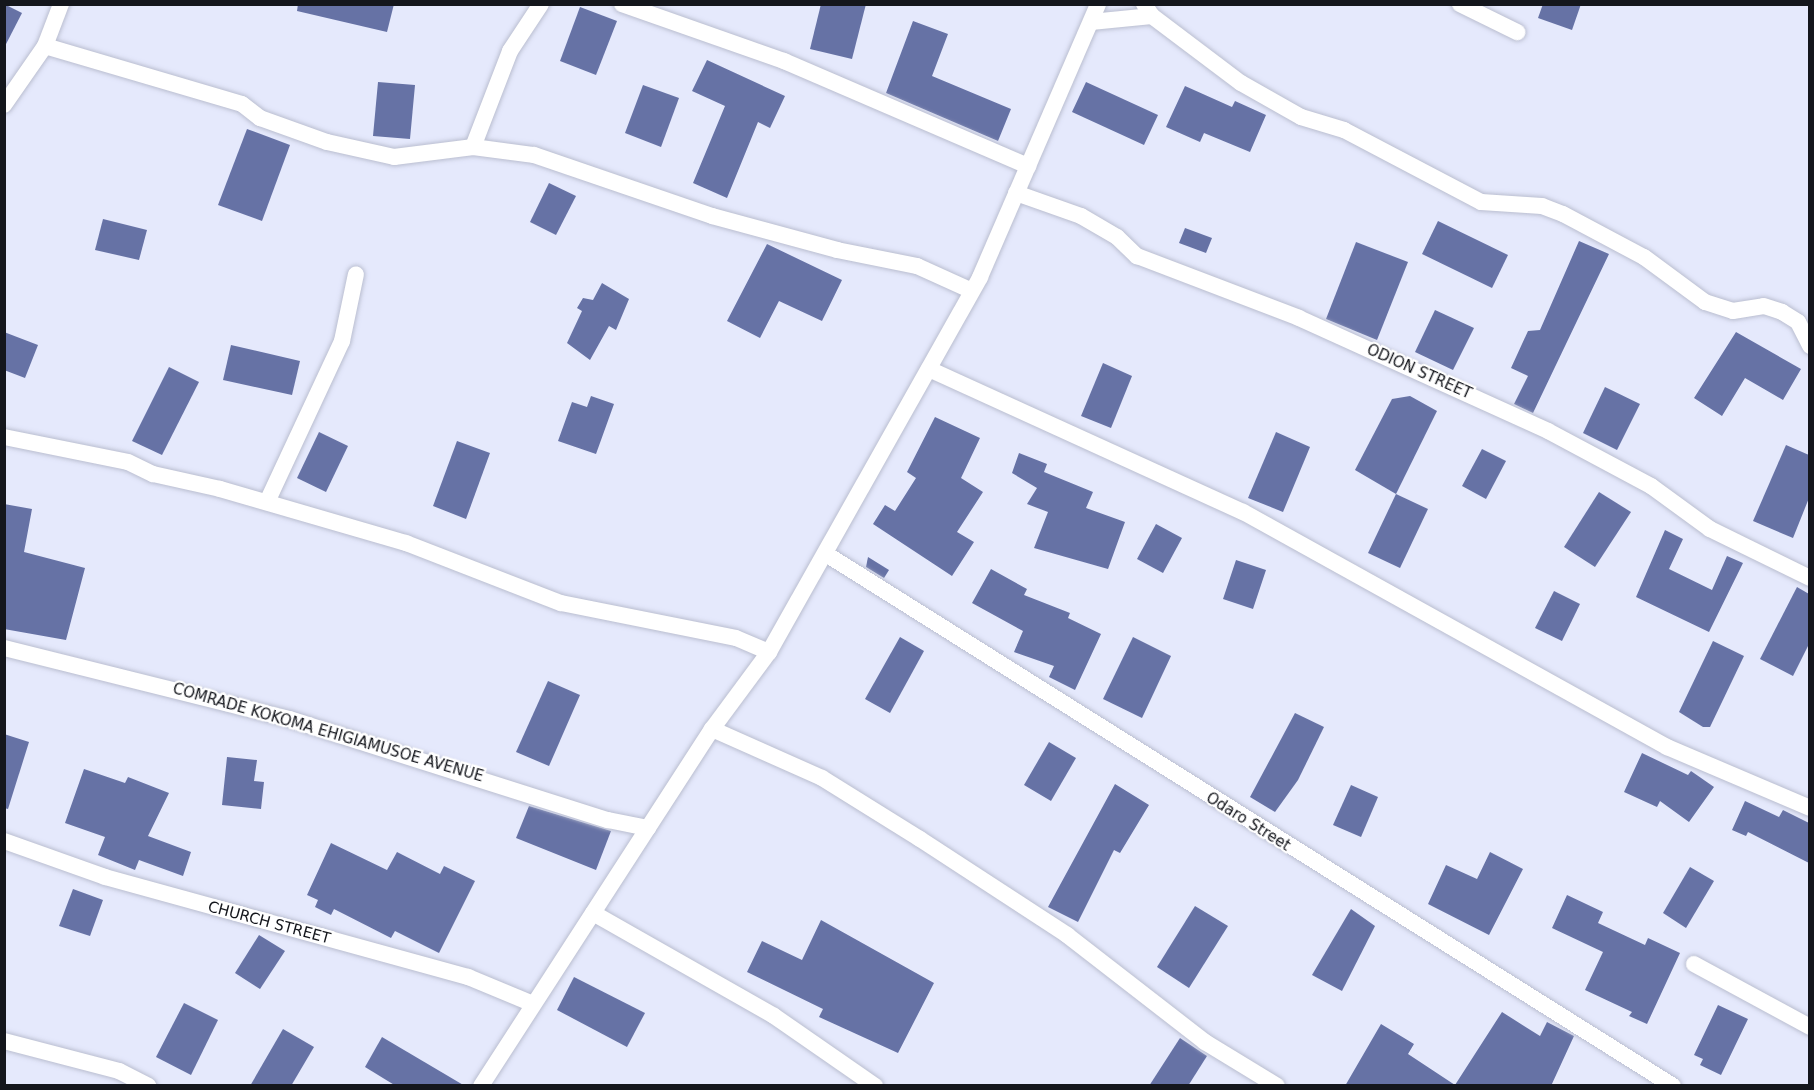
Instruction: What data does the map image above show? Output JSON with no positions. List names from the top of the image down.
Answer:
{
  "streets": {
    "street": [
      "ODION STREET",
      "COMRADE KOKOMA EHIGIAMUSOE AVENUE",
      "Odaro Street",
      "CHURCH STREET"
    ]
  }
}
